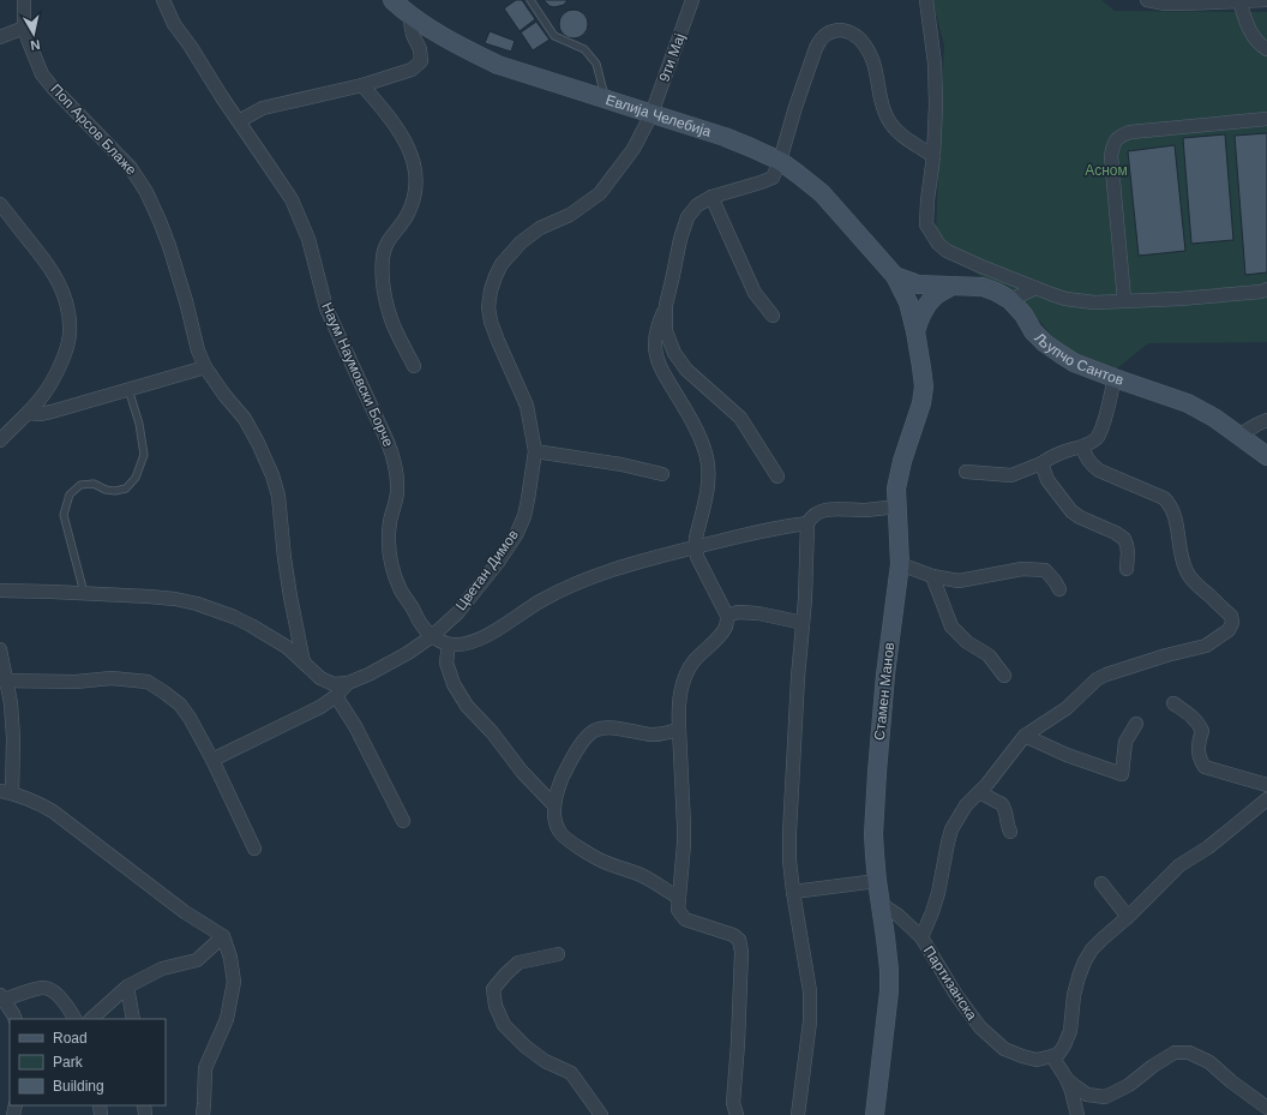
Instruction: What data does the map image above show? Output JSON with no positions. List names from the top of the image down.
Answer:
{
  "streets": {
    "street": [
      "9ти Мај",
      "Евлија Челебија",
      "Поп Арсов Блаже",
      "Љупчо Сантов",
      "Наум Наумовски Борче",
      "Цветан Димов",
      "Стамен Манов",
      "Партизанска"
    ]
  },
  "crossings": [
    ["9ти Мај", "Евлија Челебија"],
    ["9ти Мај", "Цветан Димов"],
    ["Евлија Челебија", "Љупчо Сантов"],
    ["Евлија Челебија", "Цветан Димов"],
    ["Евлија Челебија", "Стамен Манов"],
    ["Љупчо Сантов", "Стамен Манов"],
    ["Наум Наумовски Борче", "Цветан Димов"],
    ["Стамен Манов", "Партизанска"]
  ],
  "parks": ["Асном"],
  "legend": ["Road", "Park", "Building"],
  "north": "bottom"
}
